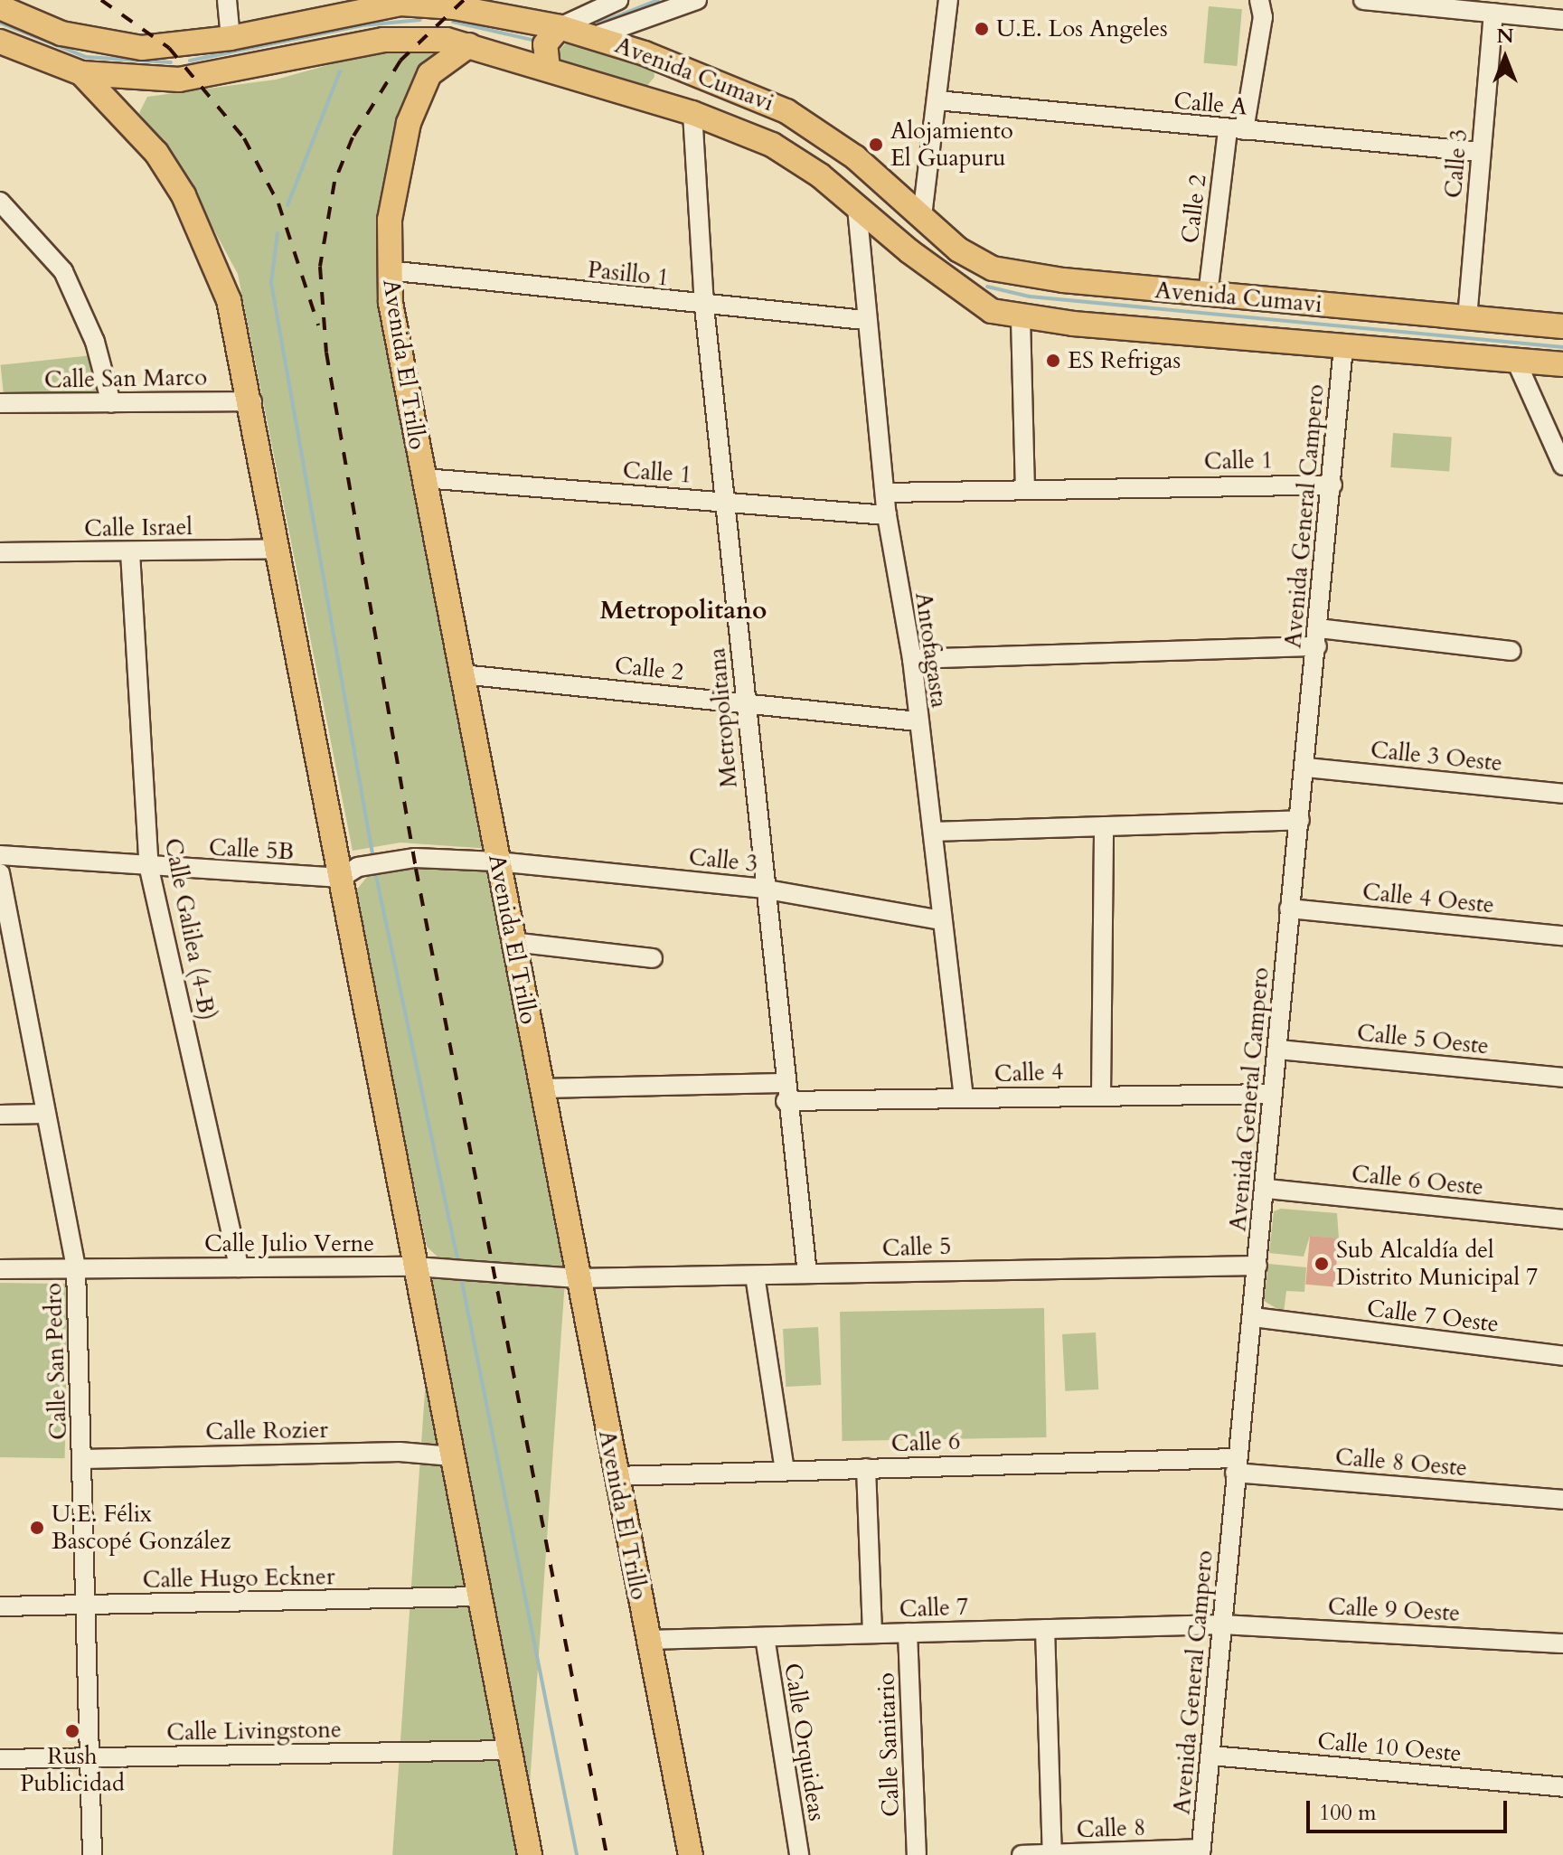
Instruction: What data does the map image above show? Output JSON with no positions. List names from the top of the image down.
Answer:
{
  "streets": {
    "main road": ["Avenida Cumavi", "Avenida El Trillo"],
    "street": [
      "Calle A",
      "Calle 3",
      "Calle 2",
      "Pasillo 1",
      "Calle San Marco",
      "Calle 1",
      "Avenida General Campero",
      "Calle Israel",
      "Antofagasta",
      "Metropolitana",
      "Calle 3 Oeste",
      "Calle 5B",
      "Calle 4 Oeste",
      "Calle Galilea (4-B)",
      "Calle 5 Oeste",
      "Calle 4",
      "Calle 6 Oeste",
      "Calle Julio Verne",
      "Calle 5",
      "Calle 7 Oeste",
      "Calle San Pedro",
      "Calle Rozier",
      "Calle 6",
      "Calle 8 Oeste",
      "Calle Hugo Eckner",
      "Calle 7",
      "Calle 9 Oeste",
      "Calle Livingstone",
      "Calle Orquideas",
      "Calle Sanitario",
      "Calle 10 Oeste",
      "Calle 8"
    ]
  },
  "crossings": [
    ["Avenida Cumavi", "Calle 3"],
    ["Avenida Cumavi", "Calle 2"],
    ["Avenida Cumavi", "Avenida El Trillo"],
    ["Avenida Cumavi", "Avenida General Campero"],
    ["Avenida Cumavi", "Antofagasta"],
    ["Avenida Cumavi", "Metropolitana"],
    ["Calle A", "Calle 3"],
    ["Calle A", "Calle 2"],
    ["Calle 3", "Avenida El Trillo"],
    ["Calle 3", "Antofagasta"],
    ["Calle 3", "Metropolitana"],
    ["Calle 3", "Calle 5B"],
    ["Calle 2", "Avenida El Trillo"],
    ["Calle 2", "Antofagasta"],
    ["Calle 2", "Metropolitana"],
    ["Pasillo 1", "Avenida El Trillo"],
    ["Pasillo 1", "Antofagasta"],
    ["Pasillo 1", "Metropolitana"],
    ["Avenida El Trillo", "Calle 1"],
    ["Avenida El Trillo", "Calle 5B"],
    ["Avenida El Trillo", "Calle 4"],
    ["Avenida El Trillo", "Calle Julio Verne"],
    ["Avenida El Trillo", "Calle 5"],
    ["Avenida El Trillo", "Calle 6"],
    ["Avenida El Trillo", "Calle 7"],
    ["Calle 1", "Avenida General Campero"],
    ["Calle 1", "Antofagasta"],
    ["Calle 1", "Metropolitana"],
    ["Avenida General Campero", "Calle 3 Oeste"],
    ["Avenida General Campero", "Calle 4 Oeste"],
    ["Avenida General Campero", "Calle 5 Oeste"],
    ["Avenida General Campero", "Calle 4"],
    ["Avenida General Campero", "Calle 6 Oeste"],
    ["Avenida General Campero", "Calle 5"],
    ["Avenida General Campero", "Calle 7 Oeste"],
    ["Avenida General Campero", "Calle 6"],
    ["Avenida General Campero", "Calle 8 Oeste"],
    ["Avenida General Campero", "Calle 7"],
    ["Avenida General Campero", "Calle 9 Oeste"],
    ["Avenida General Campero", "Calle 10 Oeste"],
    ["Avenida General Campero", "Calle 8"],
    ["Calle Israel", "Calle Galilea (4-B)"],
    ["Antofagasta", "Calle 4"],
    ["Metropolitana", "Calle 4"],
    ["Metropolitana", "Calle 5"],
    ["Calle 5B", "Calle Galilea (4-B)"],
    ["Calle Galilea (4-B)", "Calle Julio Verne"],
    ["Calle Julio Verne", "Calle 5"],
    ["Calle Julio Verne", "Calle San Pedro"],
    ["Calle San Pedro", "Calle Rozier"],
    ["Calle San Pedro", "Calle Hugo Eckner"],
    ["Calle San Pedro", "Calle Livingstone"],
    ["Calle 6", "Calle 8 Oeste"],
    ["Calle 7", "Calle 9 Oeste"],
    ["Calle 7", "Calle Orquideas"],
    ["Calle 7", "Calle Sanitario"]
  ],
  "districts": ["Metropolitano"],
  "places": [
    "U.E. Los Angeles",
    "Alojamiento El Guapuru",
    "ES Refrigas",
    "Sub Alcaldía del Distrito Municipal 7",
    "U.E. Félix Bascopé González",
    "Rush Publicidad"
  ],
  "scale_bar": "100 m",
  "north": "top"
}
